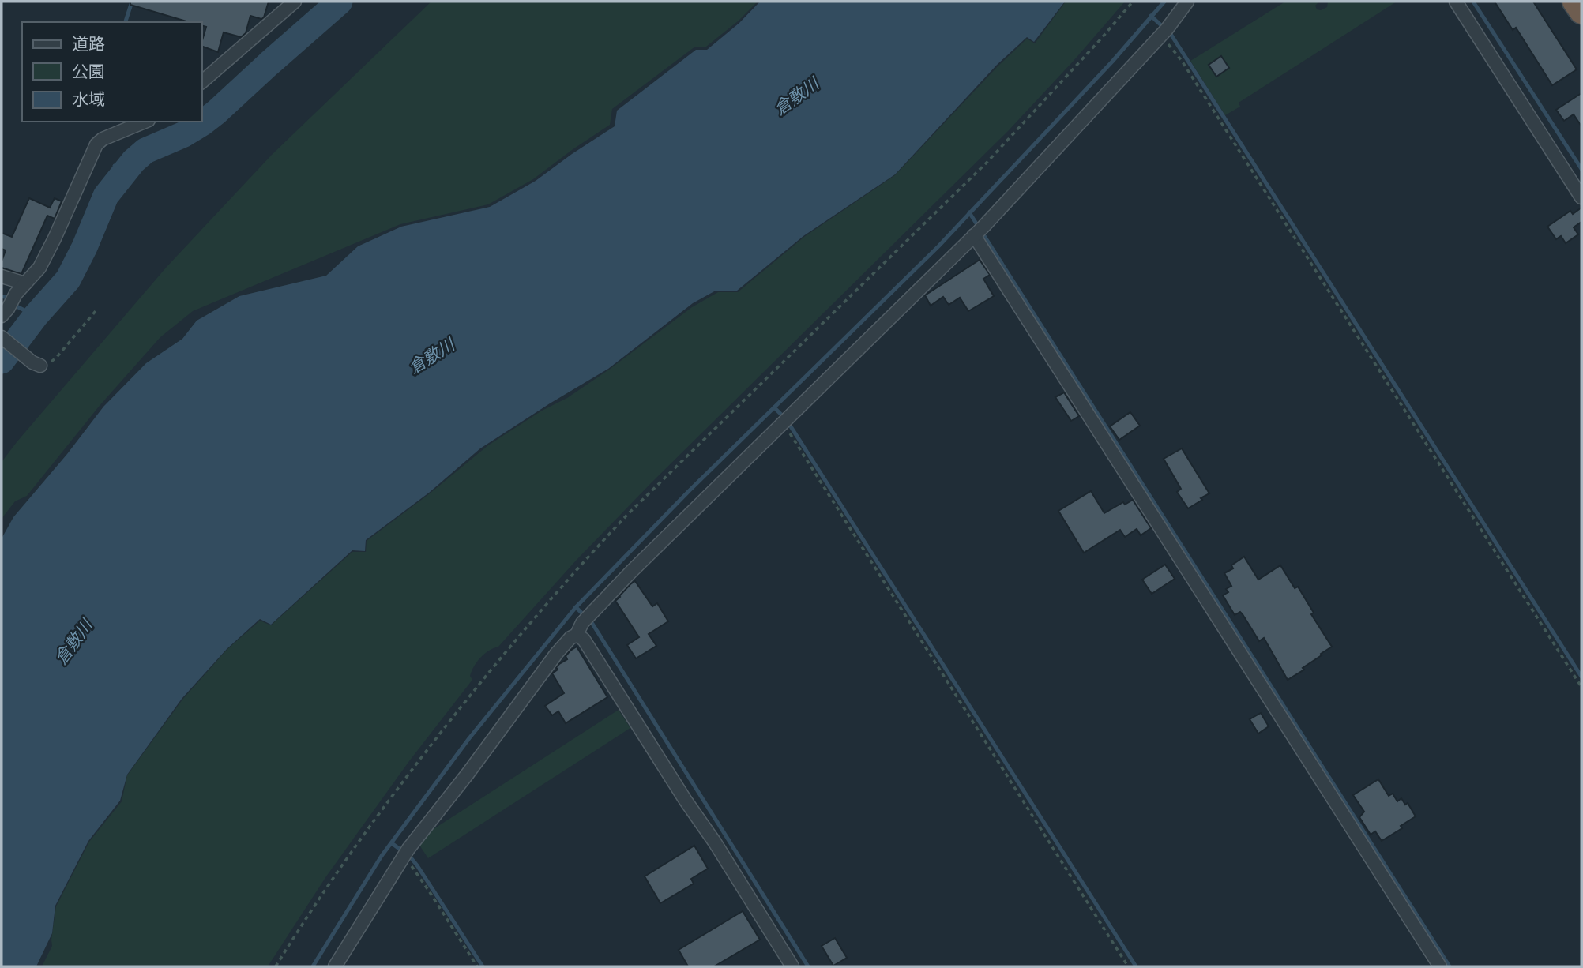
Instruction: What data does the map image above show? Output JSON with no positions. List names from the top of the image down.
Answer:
{
  "water": ["倉敷川"],
  "legend": ["道路", "公園", "水域"]
}
